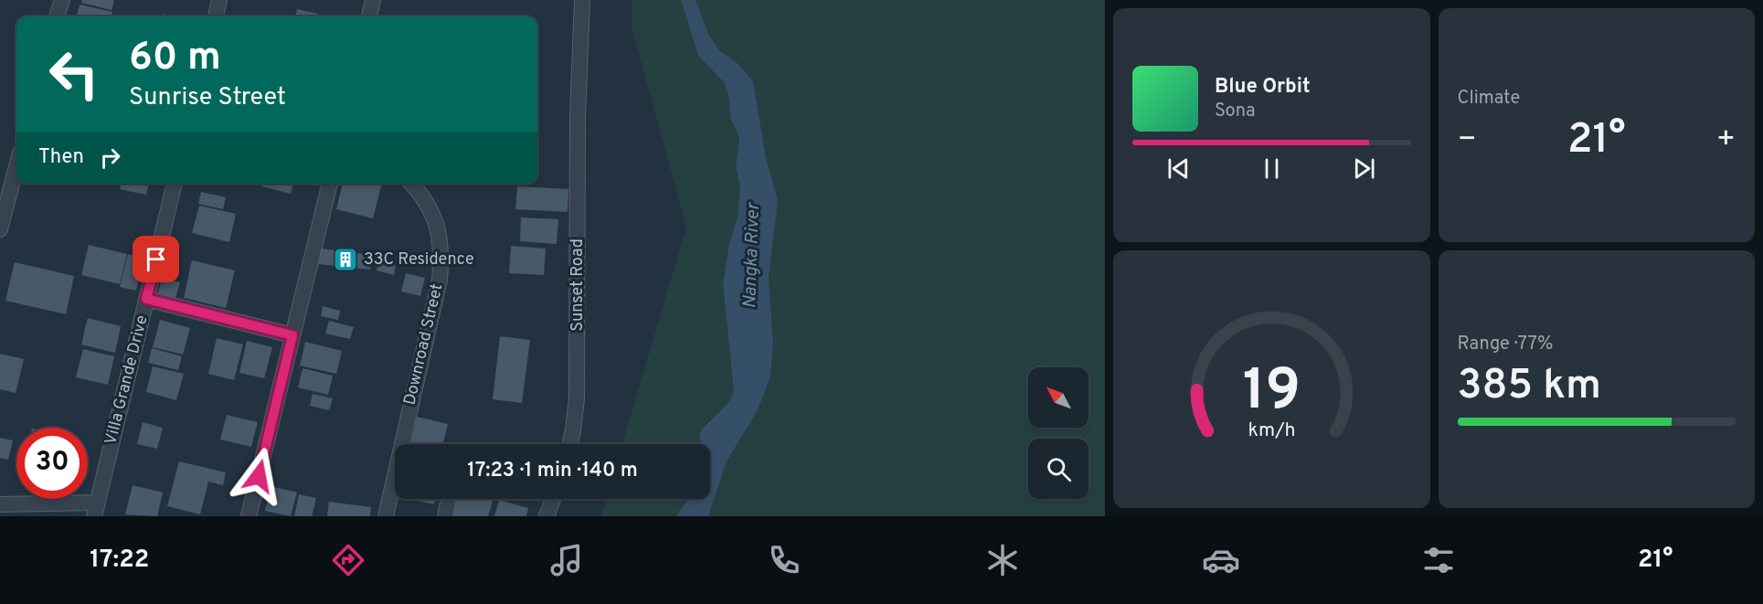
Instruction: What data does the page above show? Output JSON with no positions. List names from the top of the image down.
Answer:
{
  "streets": {
    "street": ["Sunset Road", "Downroad Street", "Villa Grande Drive"]
  },
  "water": ["Nangka River"],
  "places": {
    "building": ["33C Residence"]
  },
  "north": "top left",
  "page": {
    "tile": [
      "Climate",
      ["Range · 77%", "385 km"]
    ],
    "turn": ["60 m", "Sunrise Street"],
    "song": ["Blue Orbit", "Sona"],
    "heat": ["−", "21°", "+"],
    "then": "Then",
    "limit": "30",
    "trip": "17:23 · 1 min · 140 m",
    "tabs": ["17:22", "21°"],
    "gauge": ["19", "km/h"]
  }
}
